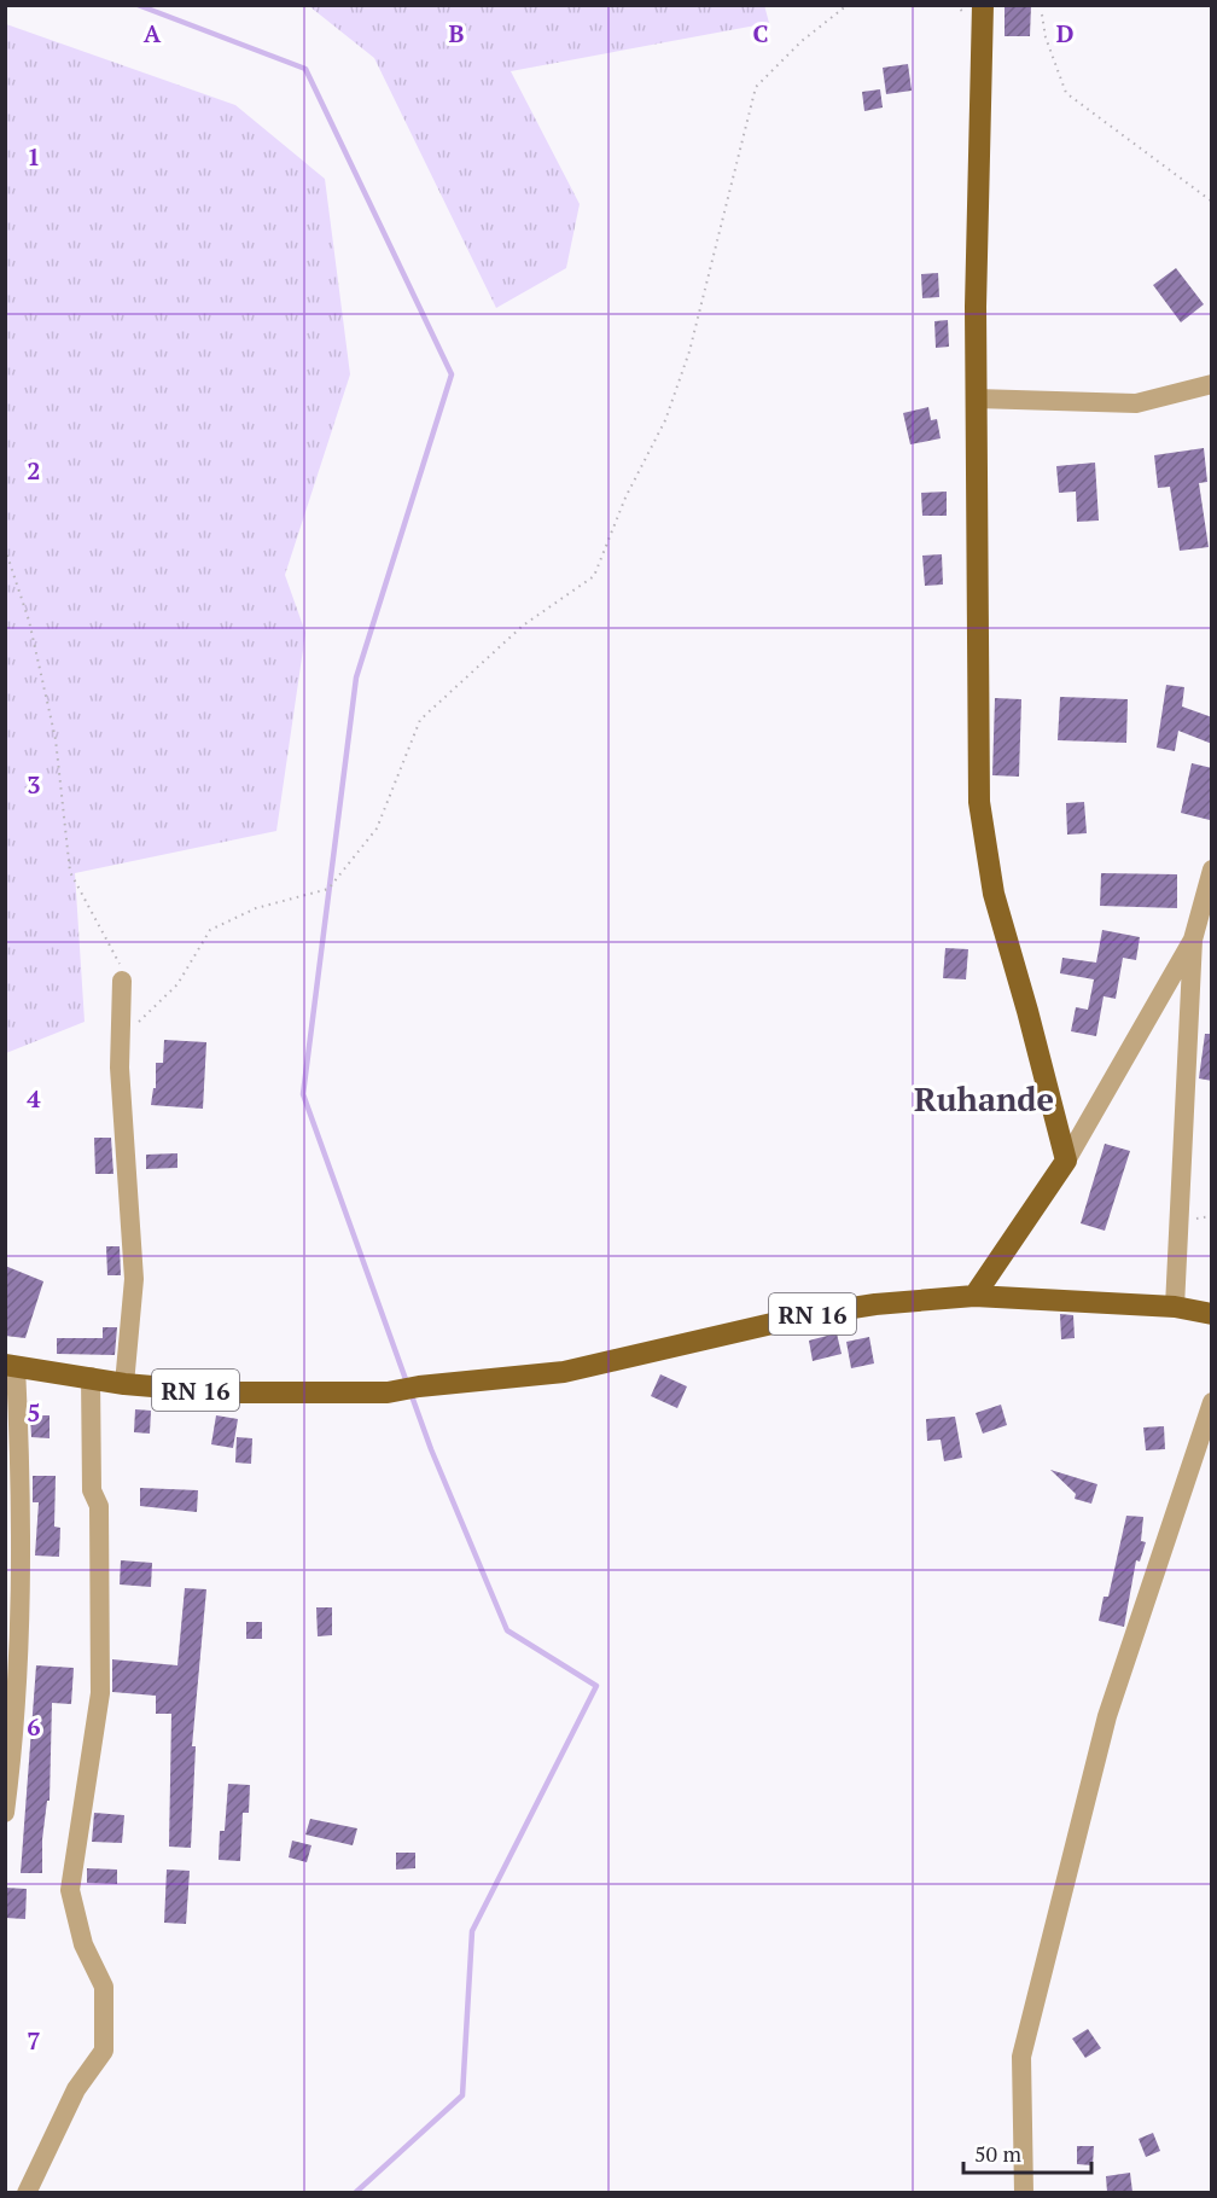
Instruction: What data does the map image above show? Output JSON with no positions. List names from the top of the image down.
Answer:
{
  "streets": {
    "main road": ["RN 16"]
  },
  "districts": ["Ruhande"],
  "scale_bar": "50 m",
  "grid": {
    "columns": [
      "A",
      "B",
      "C",
      "D"
    ],
    "rows": [
      "1",
      "2",
      "3",
      "4",
      "5",
      "6",
      "7"
    ]
  }
}
